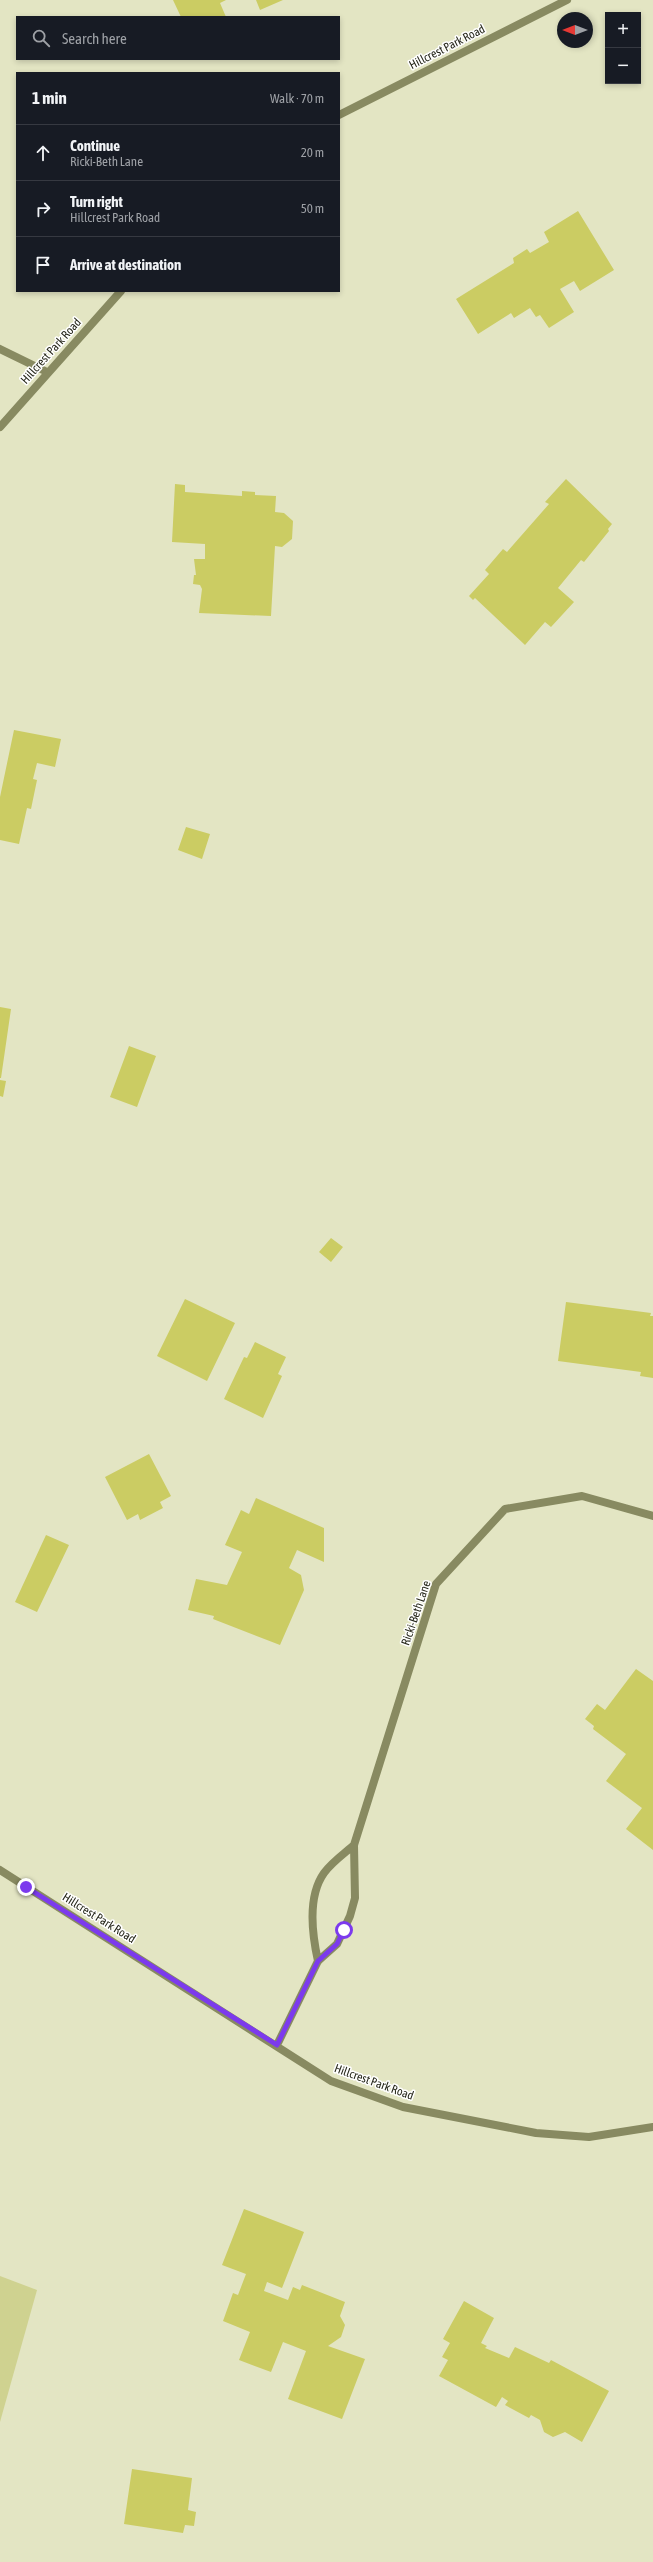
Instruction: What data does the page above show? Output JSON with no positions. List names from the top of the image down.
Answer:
{
  "streets": {
    "street": ["Hillcrest Park Road", "Ricki-Beth Lane"]
  },
  "crossings": [
    ["Hillcrest Park Road", "Ricki-Beth Lane"]
  ],
  "north": "left",
  "page": {
    "map_buttons": ["+", "−"],
    "search": "Search here",
    "heading": ["1 min", "Walk · 70 m"],
    "list": [
      ["Continue", "Ricki-Beth Lane", "20 m"],
      ["Turn right", "Hillcrest Park Road", "50 m"],
      "Arrive at destination"
    ]
  }
}
